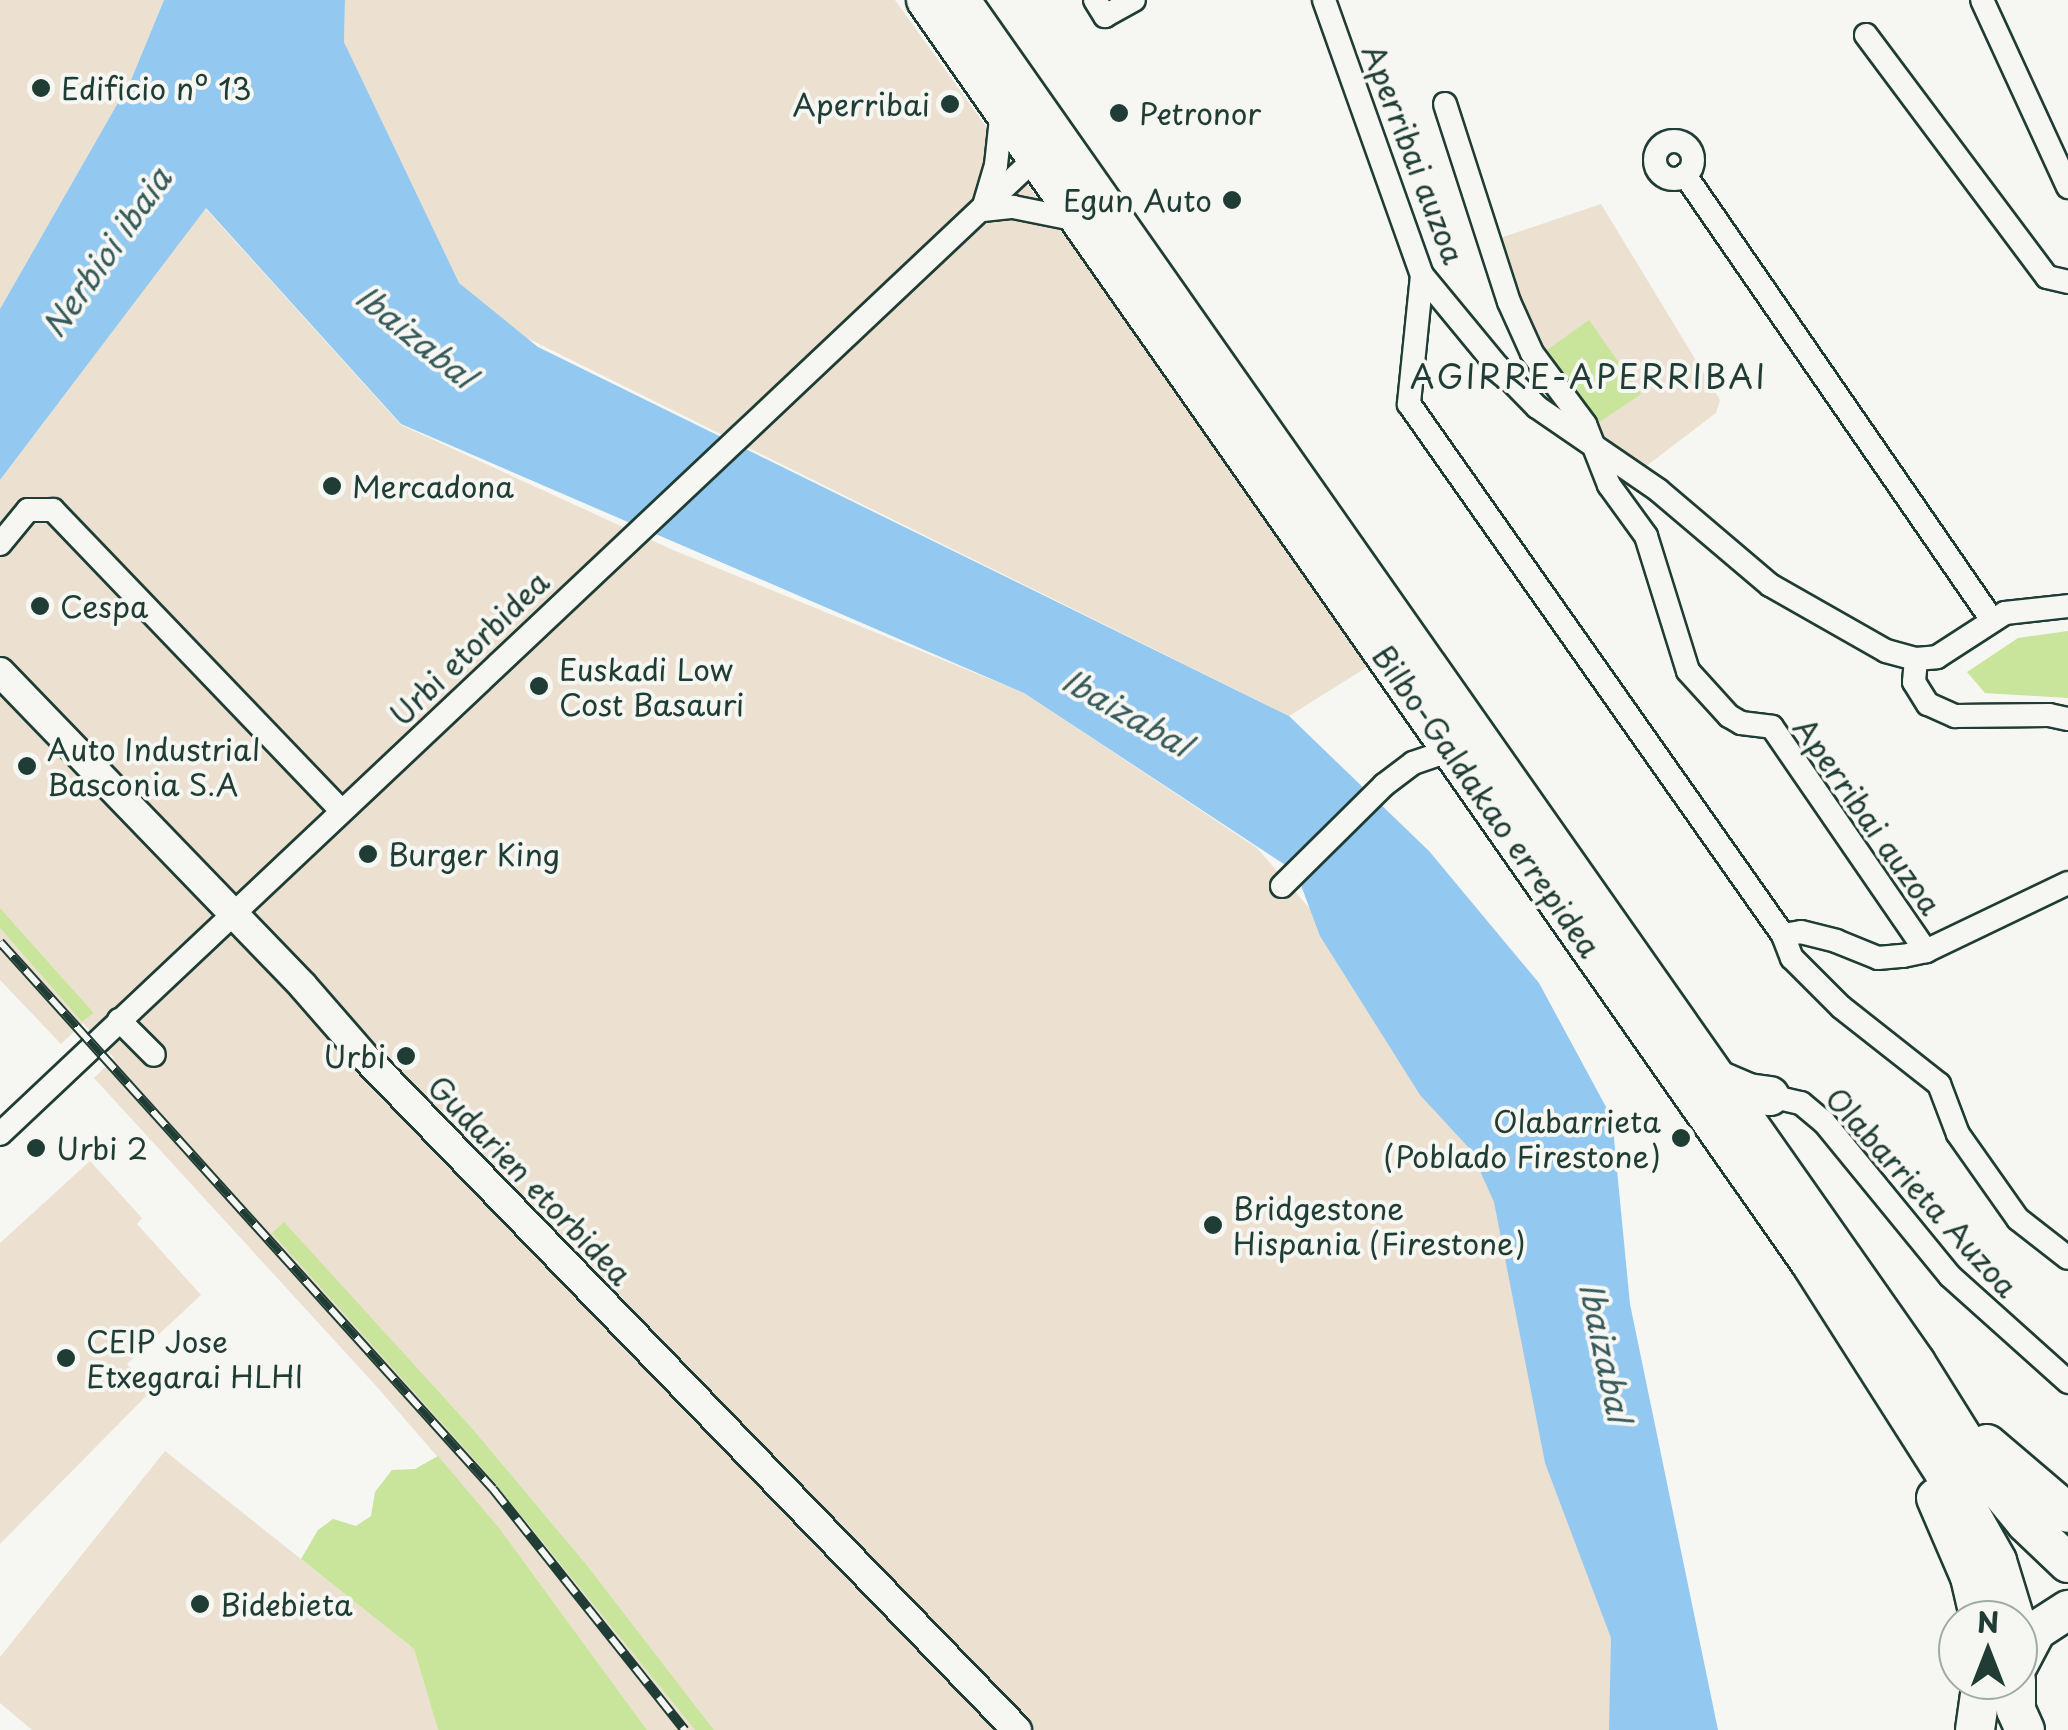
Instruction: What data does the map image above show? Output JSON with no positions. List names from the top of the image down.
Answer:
{
  "streets": {
    "highway": ["Bilbo-Galdakao errepidea"],
    "street": [
      "Aperribai auzoa",
      "Urbi etorbidea",
      "Gudarien etorbidea",
      "Olabarrieta Auzoa"
    ]
  },
  "crossings": [
    ["Aperribai auzoa", "Olabarrieta Auzoa"],
    ["Urbi etorbidea", "Bilbo-Galdakao errepidea"],
    ["Urbi etorbidea", "Gudarien etorbidea"]
  ],
  "districts": ["AGIRRE-APERRIBAI"],
  "water": ["Nerbioi ibaia", "Ibaizabal"],
  "places": [
    "Edificio nº 13",
    "Aperribai",
    "Petronor",
    "Egun Auto",
    "Mercadona",
    "Cespa",
    "Euskadi Low Cost Basauri",
    "Auto Industrial Basconia S.A",
    "Burger King",
    "Urbi",
    "Olabarrieta (Poblado Firestone)",
    "Urbi 2",
    "Bridgestone Hispania (Firestone)",
    "CEIP Jose Etxegarai HLHI",
    "Bidebieta"
  ],
  "north": "top"
}
